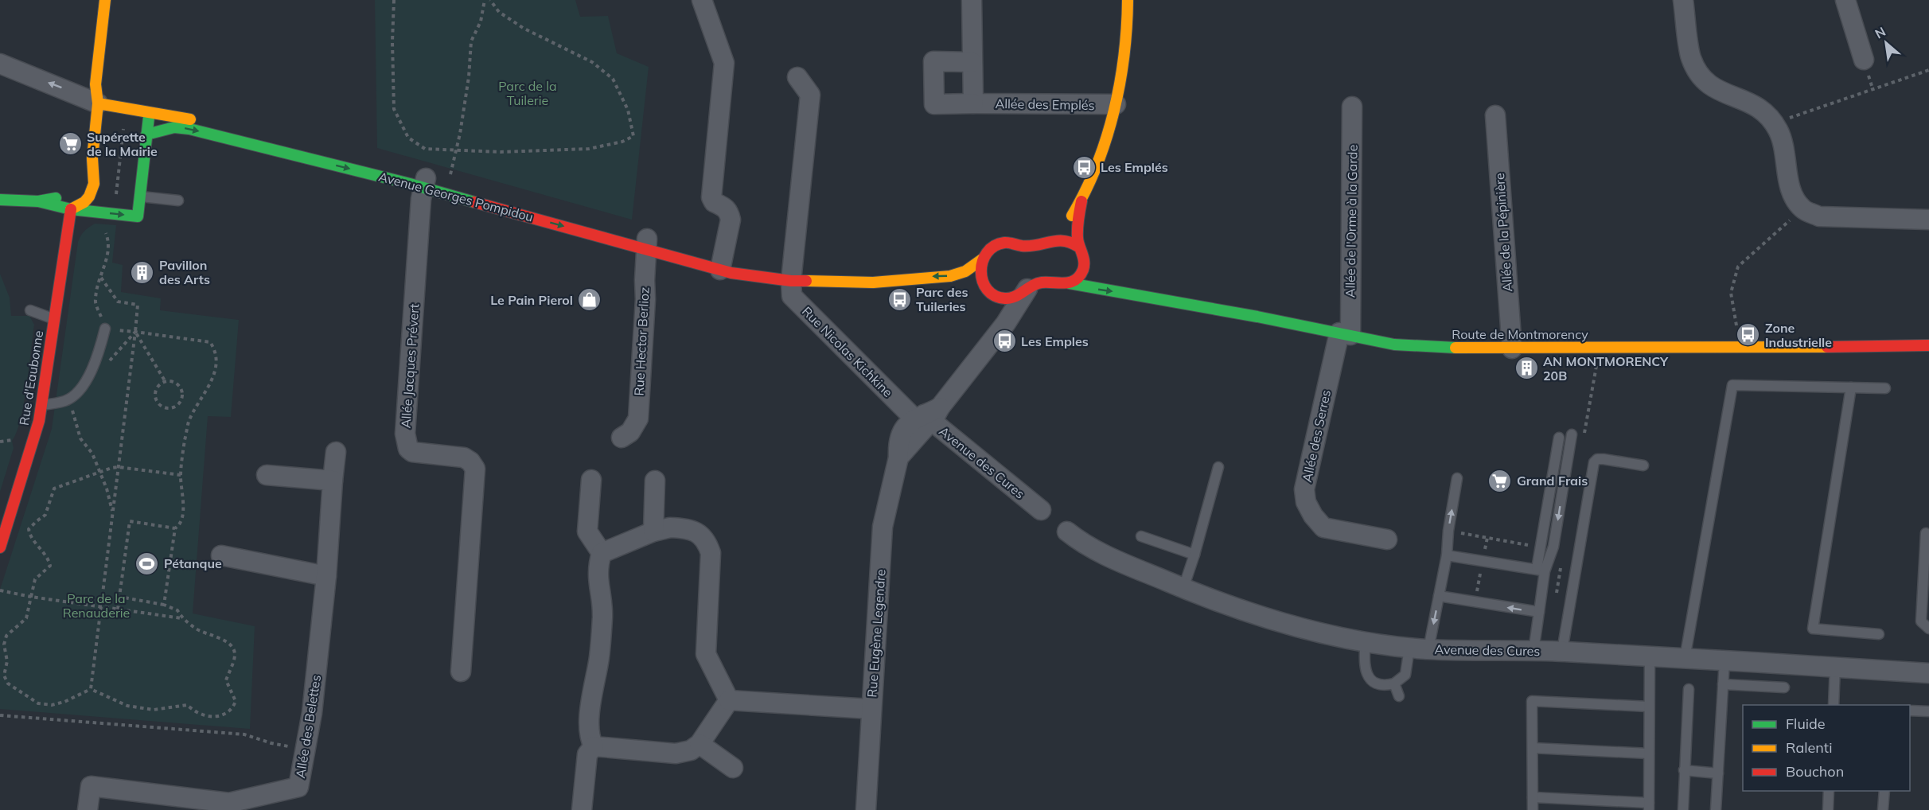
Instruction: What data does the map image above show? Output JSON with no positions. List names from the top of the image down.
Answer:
{
  "streets": {
    "main road": ["Avenue Georges Pompidou", "Route de Montmorency", "Rue d'Eaubonne"],
    "street": [
      "Allée des Emplés",
      "Allée de l'Orme à la Garde",
      "Allée de la Pépinière",
      "Rue Hector Berlioz",
      "Rue Nicolas Kichkine",
      "Allée Jacques Prévert",
      "Allée des Serres",
      "Avenue des Cures",
      "Rue Eugène Legendre",
      "Allée des Belettes"
    ]
  },
  "crossings": [
    ["Avenue Georges Pompidou", "Rue Hector Berlioz"],
    ["Avenue Georges Pompidou", "Rue Nicolas Kichkine"],
    ["Avenue Georges Pompidou", "Allée Jacques Prévert"],
    ["Allée de l'Orme à la Garde", "Route de Montmorency"],
    ["Allée de l'Orme à la Garde", "Allée des Serres"],
    ["Allée de la Pépinière", "Route de Montmorency"],
    ["Route de Montmorency", "Allée des Serres"],
    ["Route de Montmorency", "Rue Eugène Legendre"],
    ["Rue Nicolas Kichkine", "Avenue des Cures"],
    ["Rue Nicolas Kichkine", "Rue Eugène Legendre"],
    ["Avenue des Cures", "Rue Eugène Legendre"]
  ],
  "parks": ["Parc de la Tuilerie", "Parc de la Renauderie"],
  "places": {
    "supermarket": ["Supérette de la Mairie", "Grand Frais"],
    "bus stop": [
      "Les Emplés",
      "Parc des Tuileries",
      "Zone Industrielle",
      "Les Emples"
    ],
    "building": ["Pavillon des Arts", "AN MONTMORENCY 20B"],
    "shop": ["Le Pain Pierol"],
    "sports": ["Pétanque"]
  },
  "legend": ["Fluide", "Ralenti", "Bouchon"],
  "north": "top left"
}
